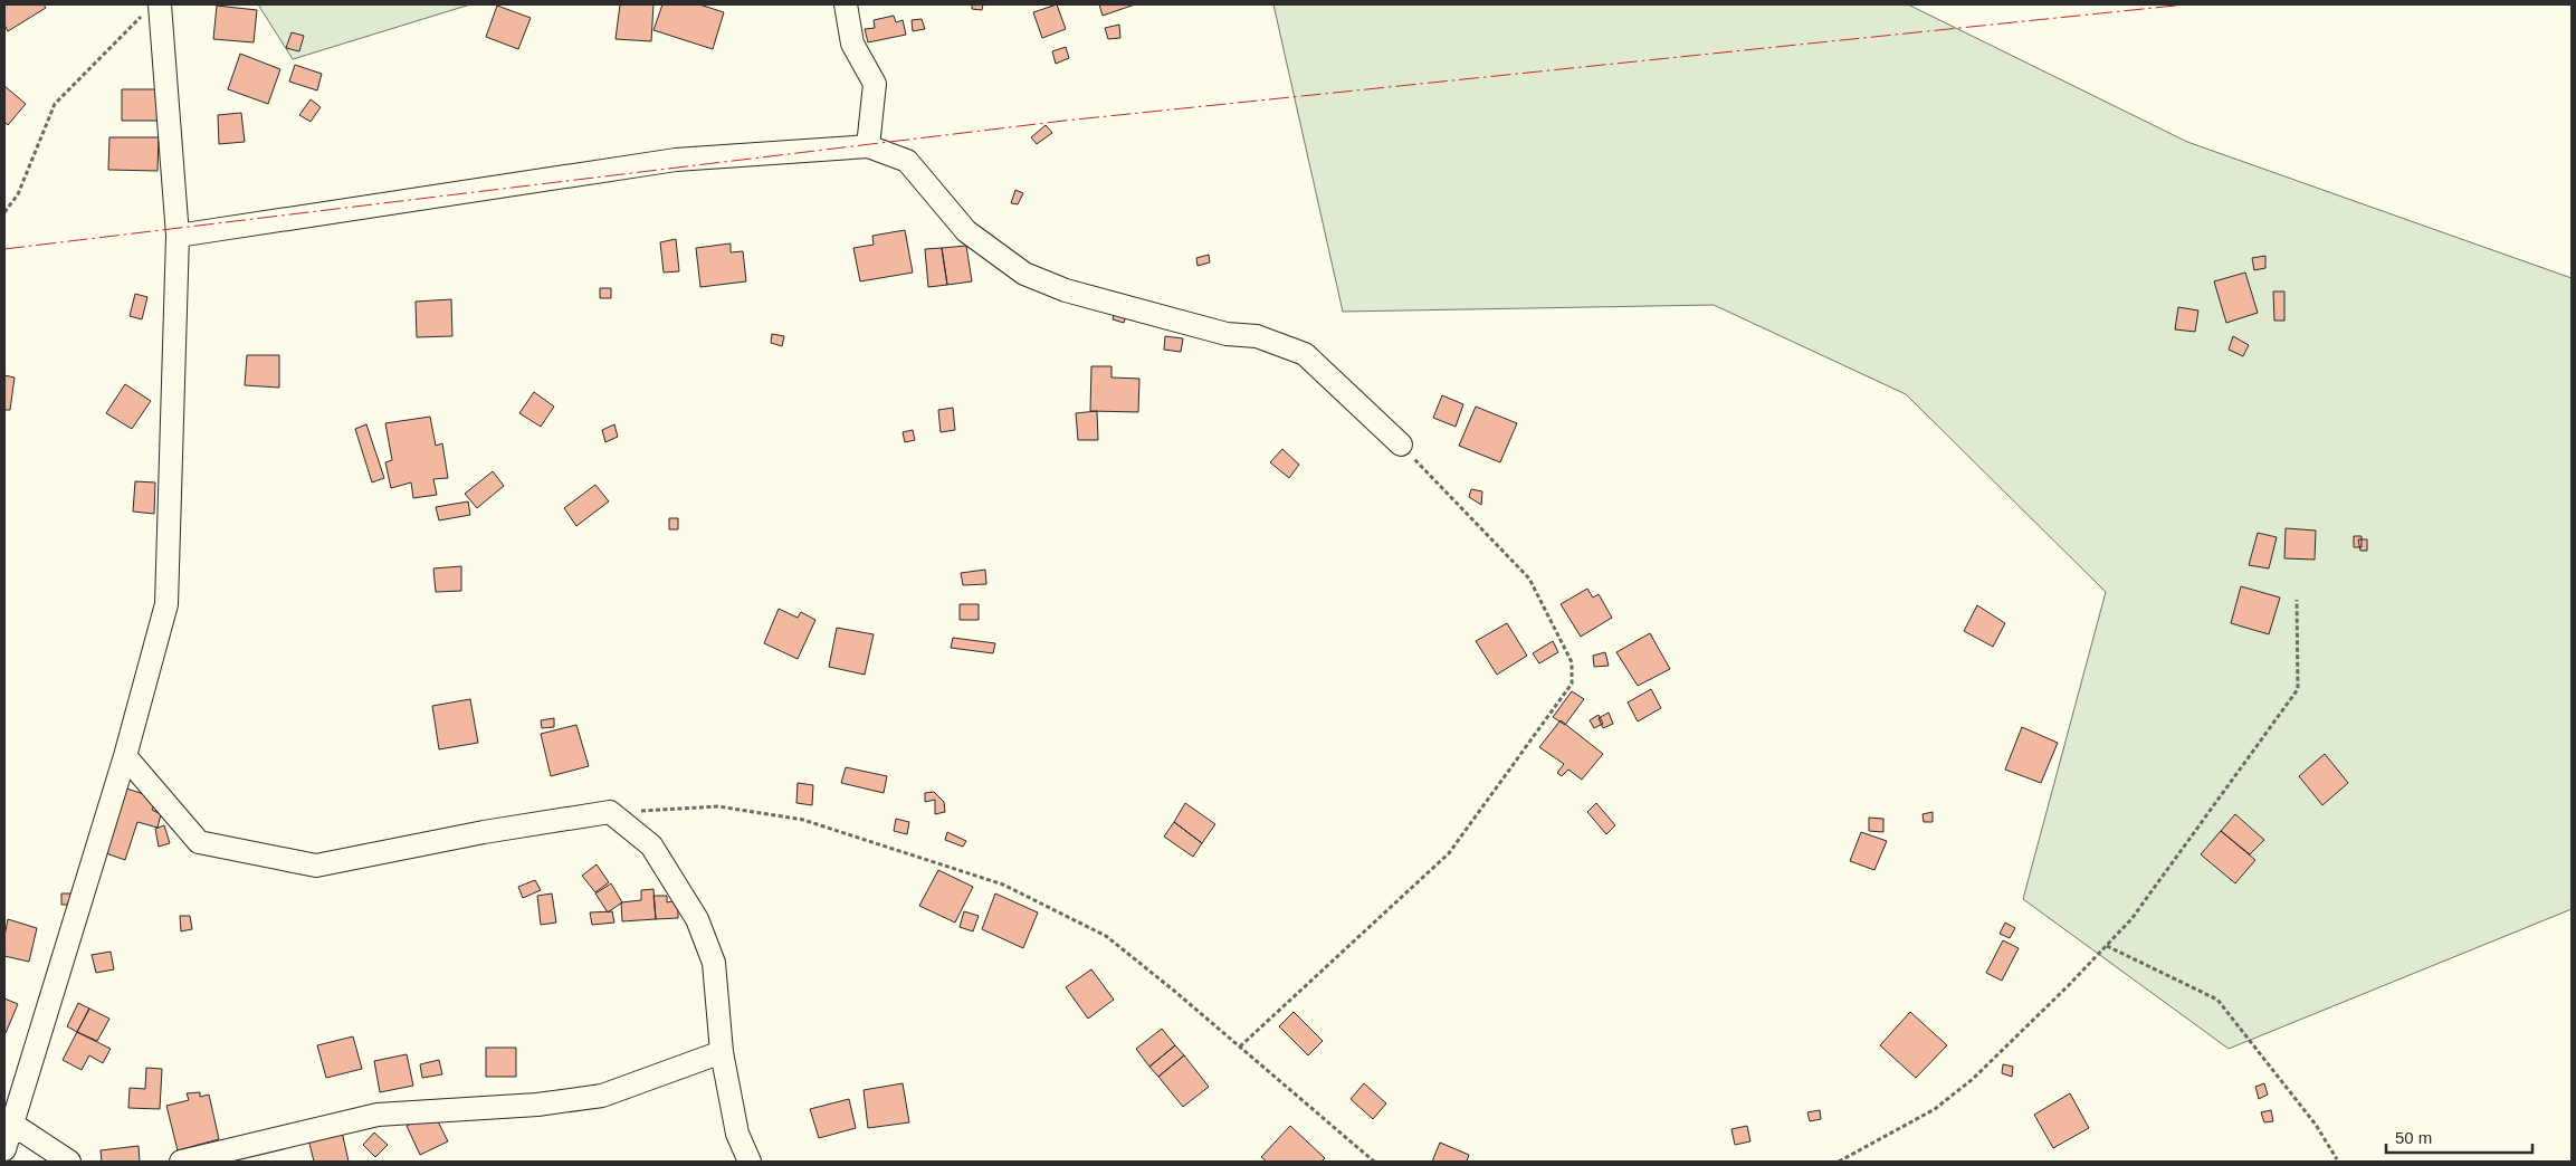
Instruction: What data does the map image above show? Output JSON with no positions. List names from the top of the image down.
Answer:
{
  "scale_bar": "50 m"
}
